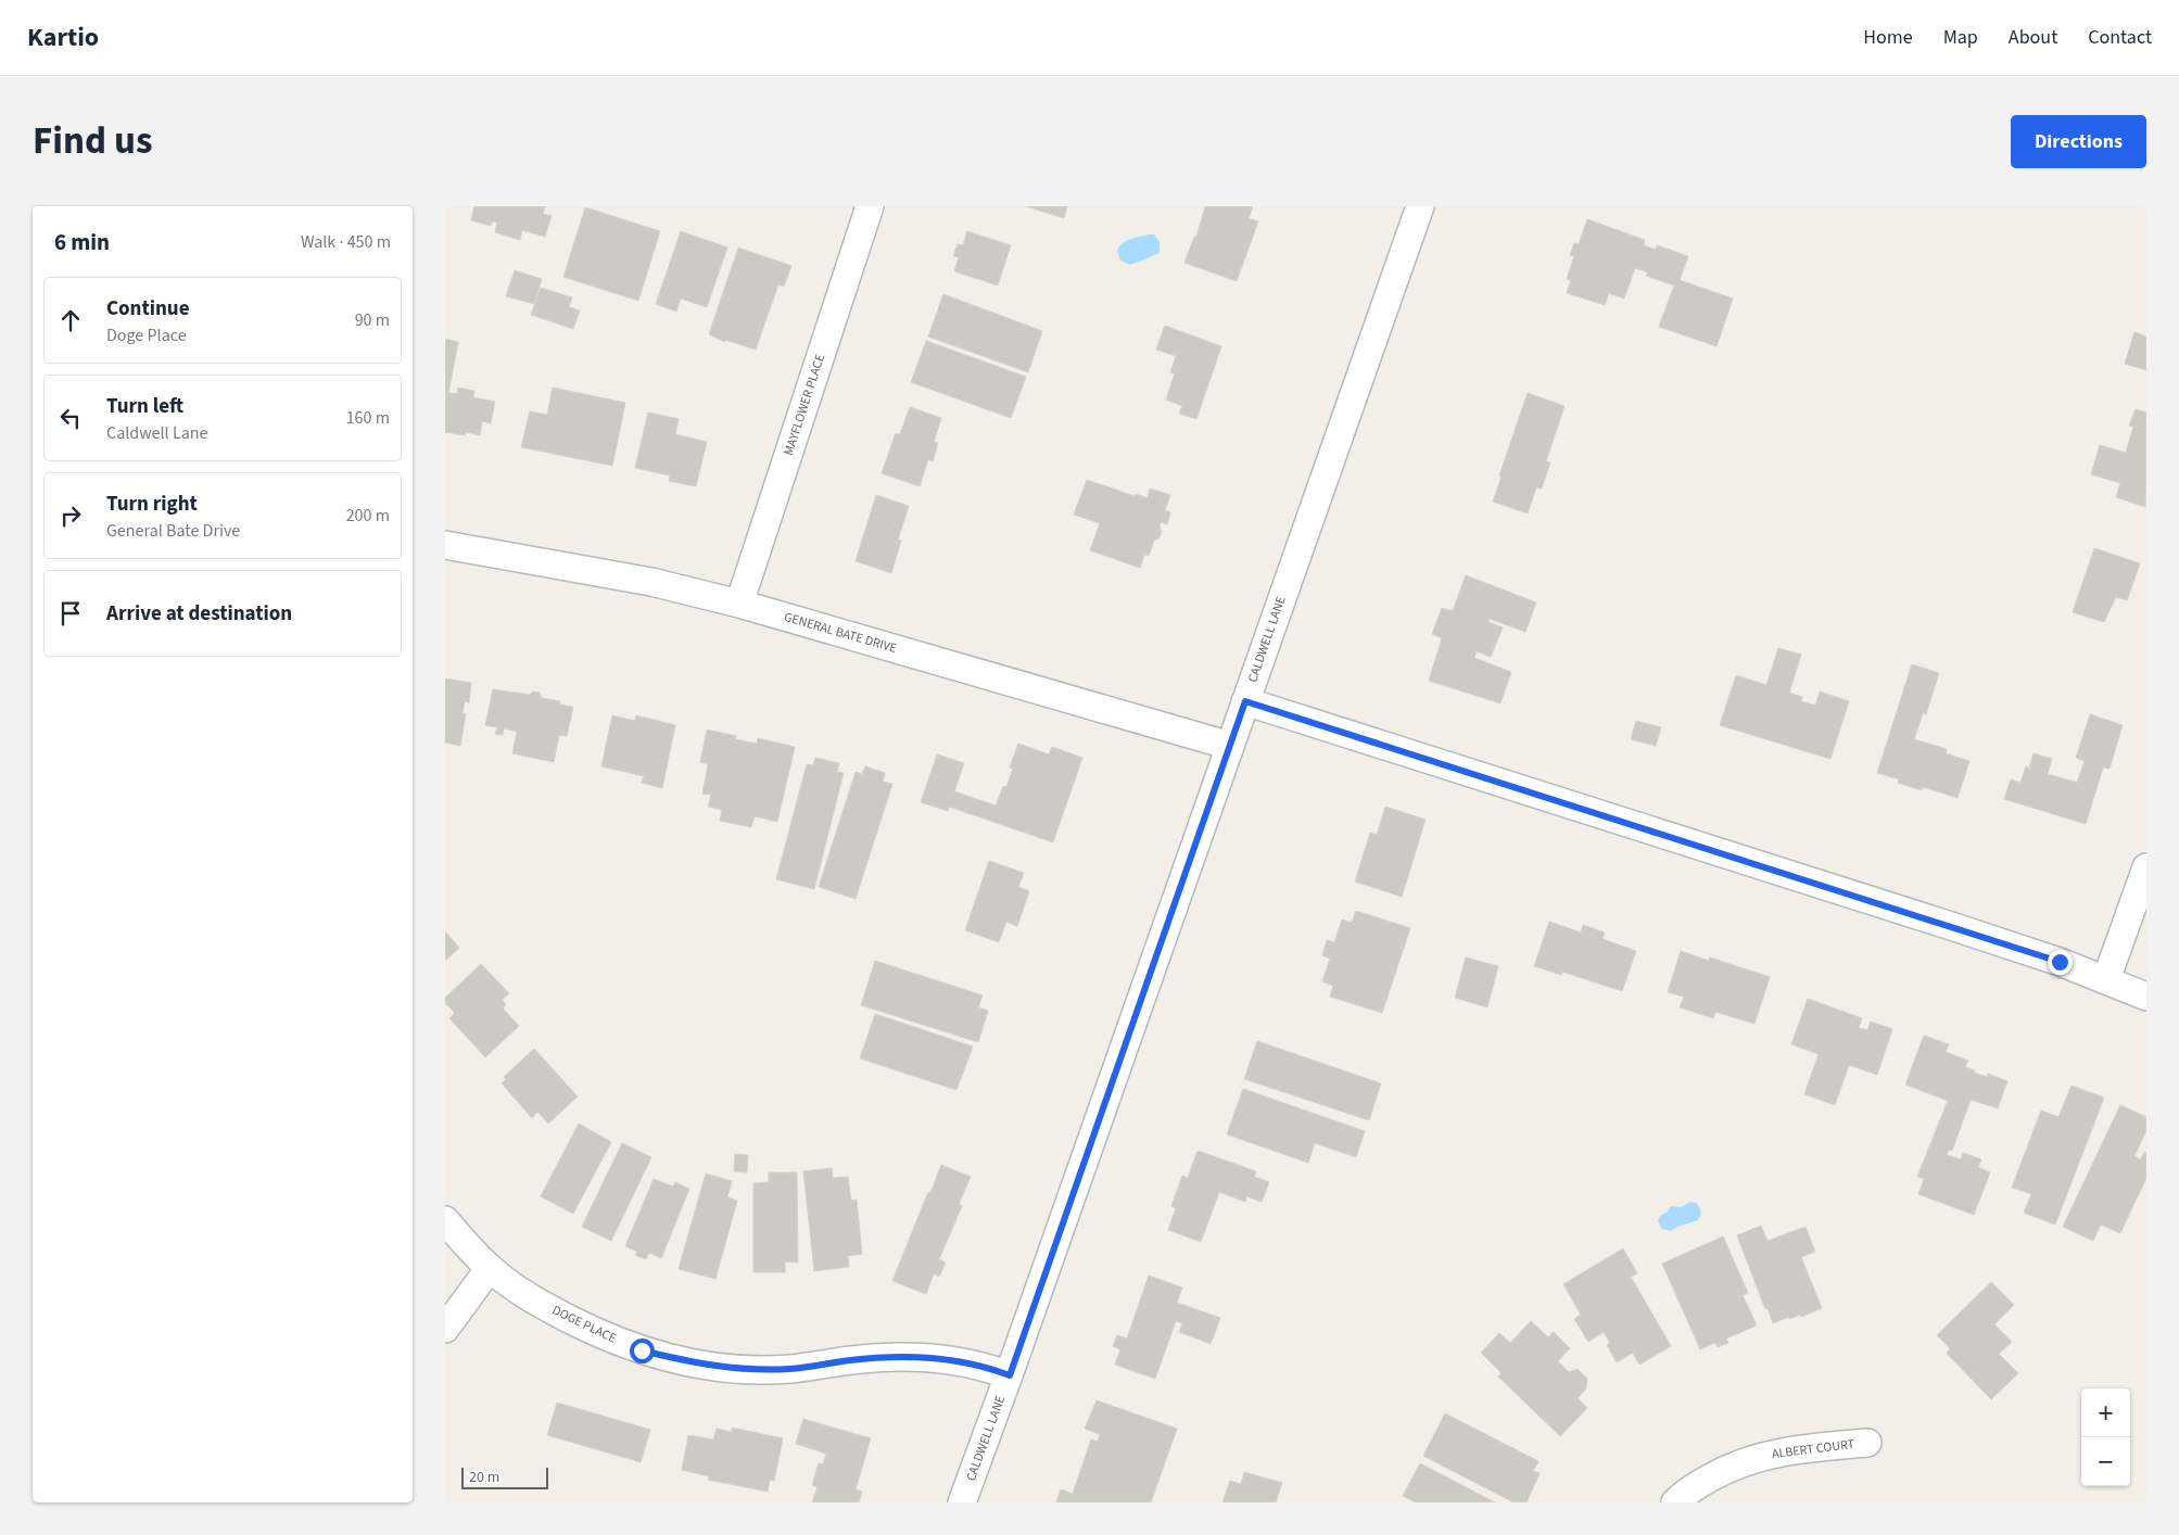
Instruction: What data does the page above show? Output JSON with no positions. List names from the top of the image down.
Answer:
{
  "streets": {
    "street": [
      "MAYFLOWER PLACE",
      "GENERAL BATE DRIVE",
      "CALDWELL LANE",
      "DOGE PLACE",
      "ALBERT COURT"
    ]
  },
  "crossings": [
    ["MAYFLOWER PLACE", "GENERAL BATE DRIVE"],
    ["GENERAL BATE DRIVE", "CALDWELL LANE"],
    ["CALDWELL LANE", "DOGE PLACE"]
  ],
  "scale_bar": "20 m",
  "page": {
    "header": "Kartio",
    "nav": [
      "Home",
      "Map",
      "About",
      "Contact"
    ],
    "title": "Find us",
    "buttons": "Directions",
    "heading": ["6 min", "Walk · 450 m"],
    "list": [
      ["Continue", "Doge Place", "90 m"],
      ["Turn left", "Caldwell Lane", "160 m"],
      ["Turn right", "General Bate Drive", "200 m"],
      "Arrive at destination"
    ],
    "map_buttons": ["+", "−"],
    "scale": "20 m"
  }
}
